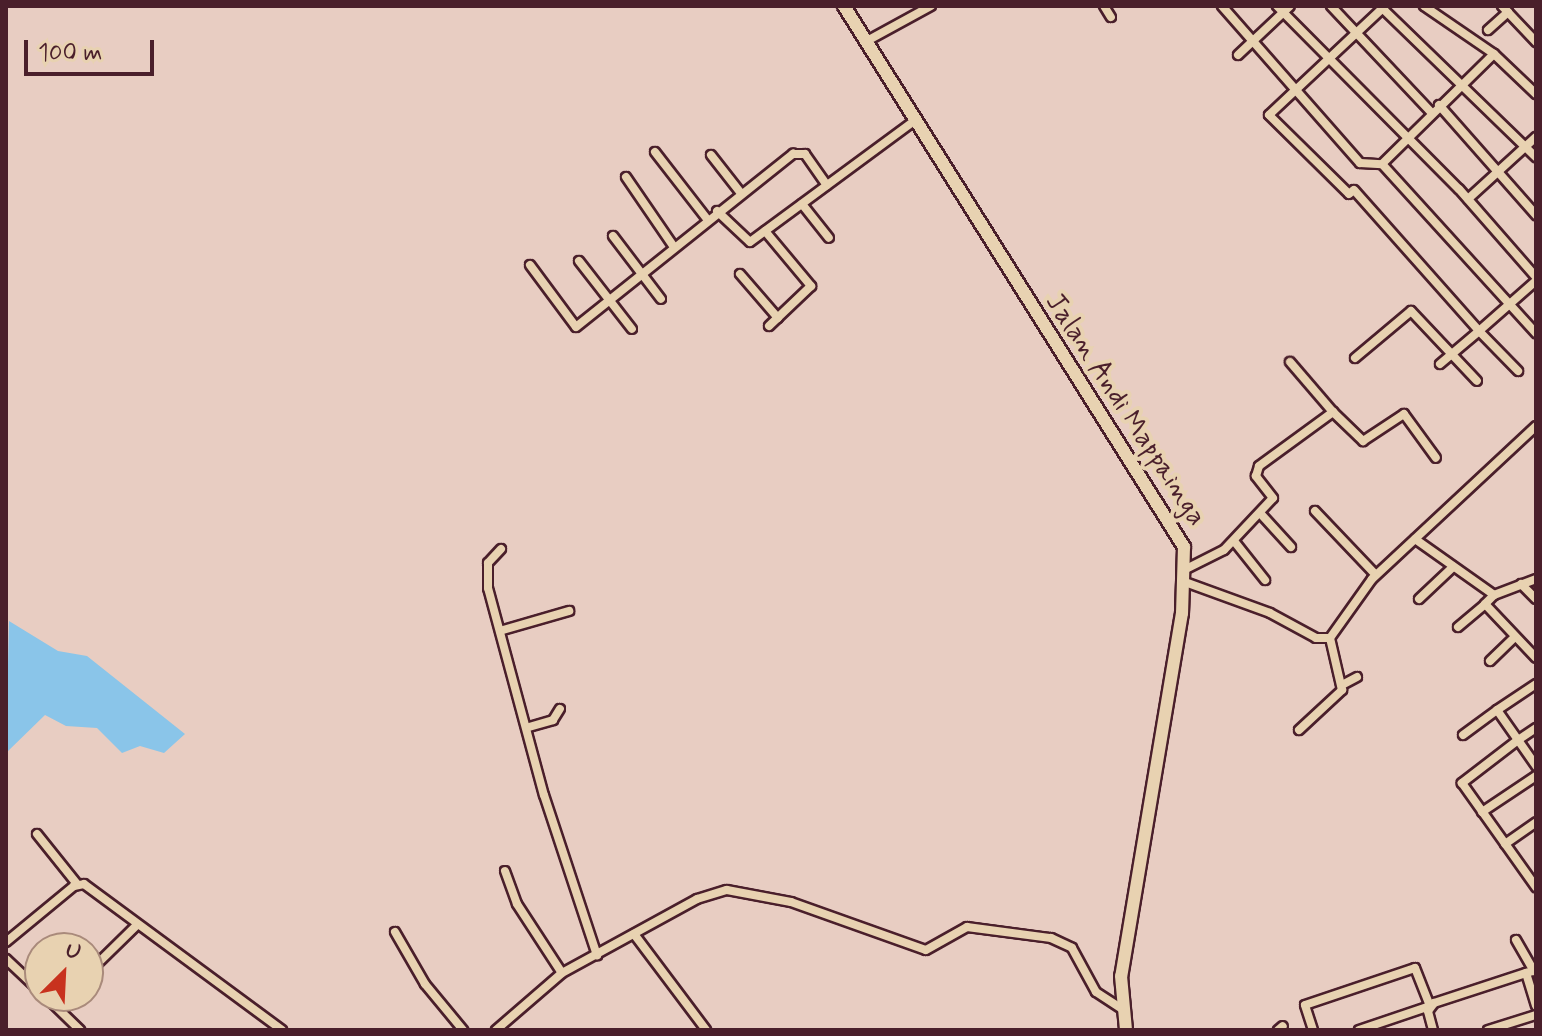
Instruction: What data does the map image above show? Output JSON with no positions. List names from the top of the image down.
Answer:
{
  "streets": {
    "main road": ["Jalan Andi Mappainga"]
  },
  "scale_bar": "100 m",
  "north": "top right"
}
